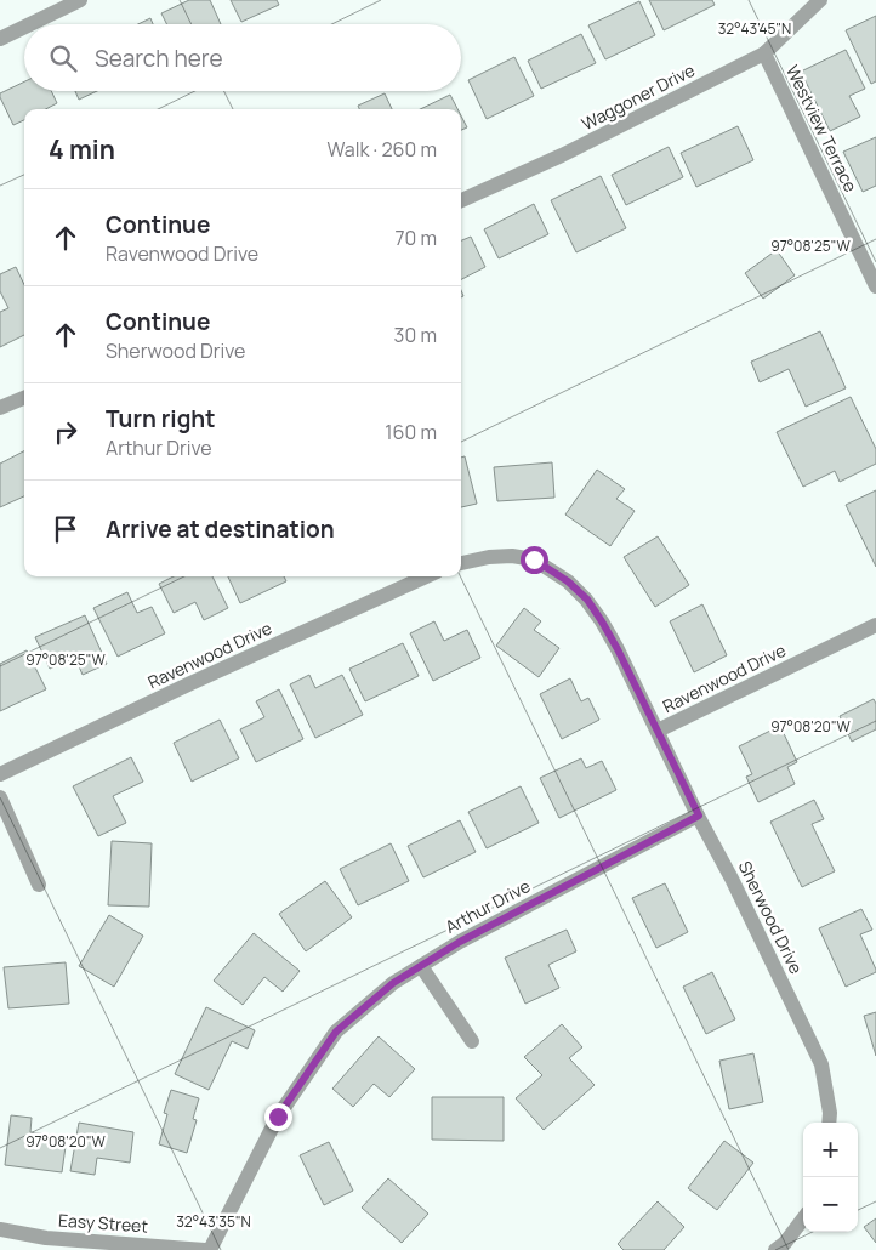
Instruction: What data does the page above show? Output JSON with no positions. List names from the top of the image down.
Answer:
{
  "streets": {
    "street": [
      "Waggoner Drive",
      "Westview Terrace",
      "Ravenwood Drive",
      "Arthur Drive",
      "Sherwood Drive",
      "Easy Street"
    ]
  },
  "crossings": [
    ["Waggoner Drive", "Westview Terrace"],
    ["Ravenwood Drive", "Sherwood Drive"],
    ["Arthur Drive", "Sherwood Drive"]
  ],
  "page": {
    "search": "Search here",
    "heading": ["4 min", "Walk · 260 m"],
    "list": [
      ["Continue", "Ravenwood Drive", "70 m"],
      ["Continue", "Sherwood Drive", "30 m"],
      ["Turn right", "Arthur Drive", "160 m"],
      "Arrive at destination"
    ],
    "map_buttons": ["+", "−"]
  },
  "coordinates": [
    "32°43'45\"N",
    "97°08'25\"W",
    "97°08'20\"W",
    "32°43'35\"N"
  ]
}
